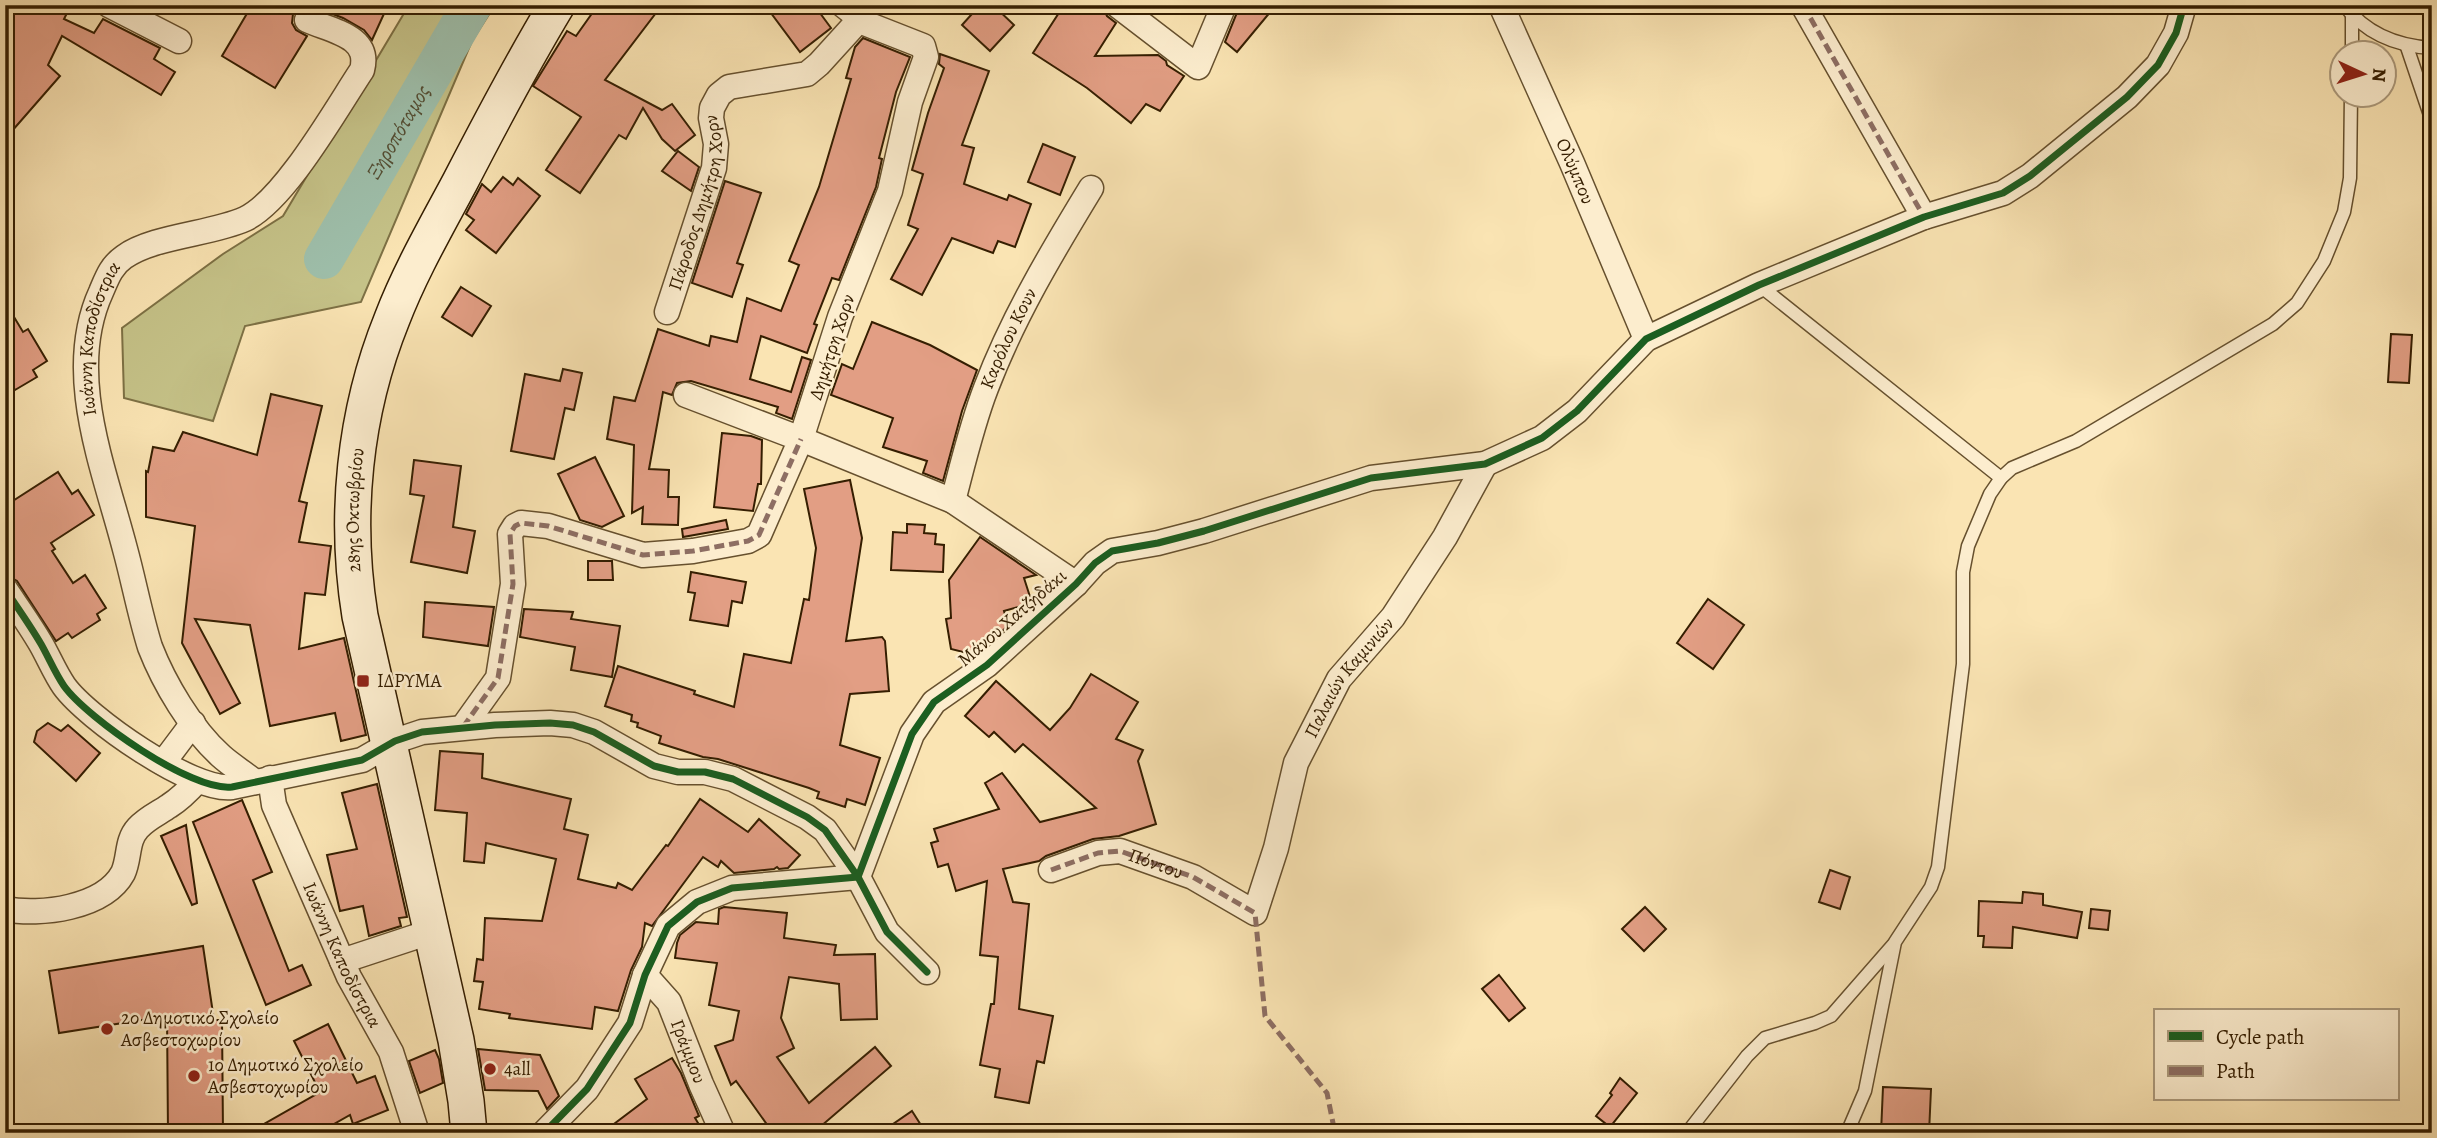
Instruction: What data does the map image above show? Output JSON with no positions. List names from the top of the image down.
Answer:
{
  "streets": {
    "main road": ["28ης Οκτωβρίου"],
    "street": [
      "Ολύμπου",
      "Πάροδος Δημήτρη Χορν",
      "Καρόλου Κουν",
      "Ιωάννη Καποδίστρια",
      "Δημήτρη Χορν",
      "Μάνου Χατζηδάκι",
      "Παλαιών Καμινιών",
      "Πόντου",
      "Γράμμου"
    ]
  },
  "crossings": [
    ["Ολύμπου", "Μάνου Χατζηδάκι"],
    ["Πάροδος Δημήτρη Χορν", "Δημήτρη Χορν"],
    ["Μάνου Χατζηδάκι", "Παλαιών Καμινιών"],
    ["Παλαιών Καμινιών", "Πόντου"]
  ],
  "water": ["Ξηροπόταμος"],
  "places": {
    "transit": ["ΙΔΡΥΜΑ"],
    "other": ["2ο Δημοτικό Σχολείο Ασβεστοχωρίου", "4all", "1ο Δημοτικό Σχολείο Ασβεστοχωρίου"]
  },
  "legend": ["Cycle path", "Path"],
  "north": "right"
}
